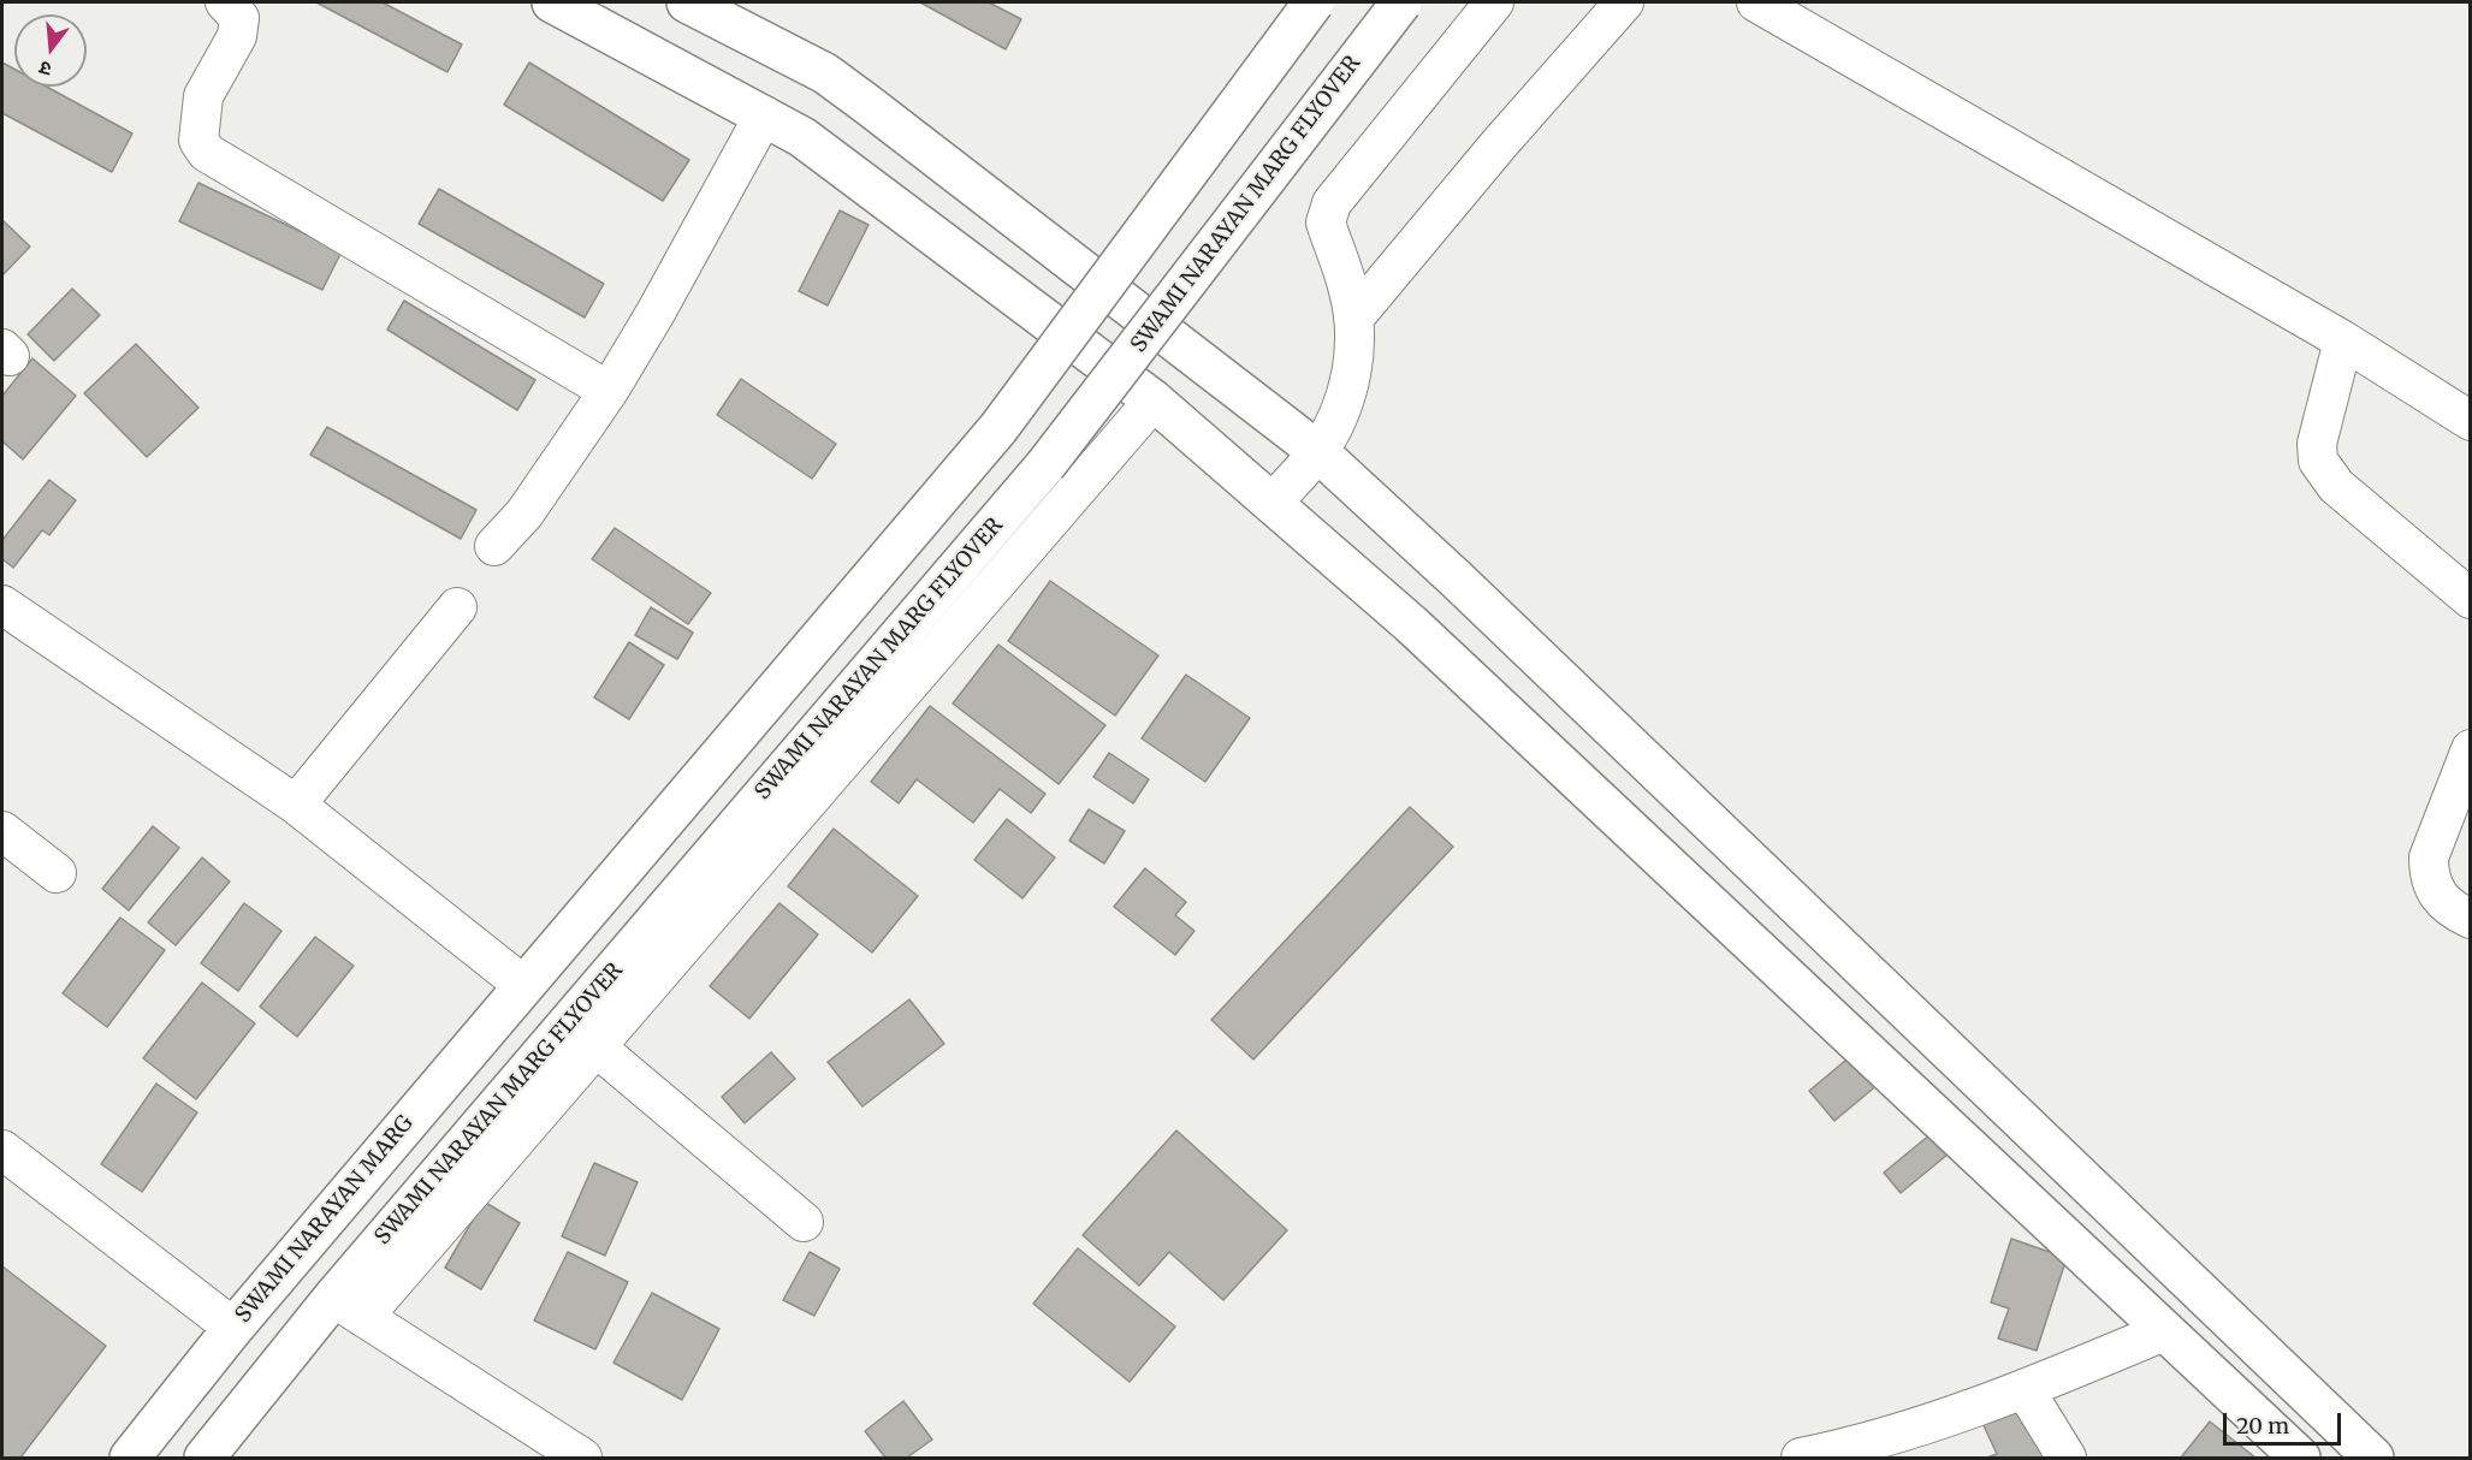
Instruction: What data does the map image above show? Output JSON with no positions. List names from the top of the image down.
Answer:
{
  "streets": {
    "street": ["SWAMI NARAYAN MARG FLYOVER", "SWAMI NARAYAN MARG"]
  },
  "scale_bar": "20 m",
  "north": "bottom"
}
